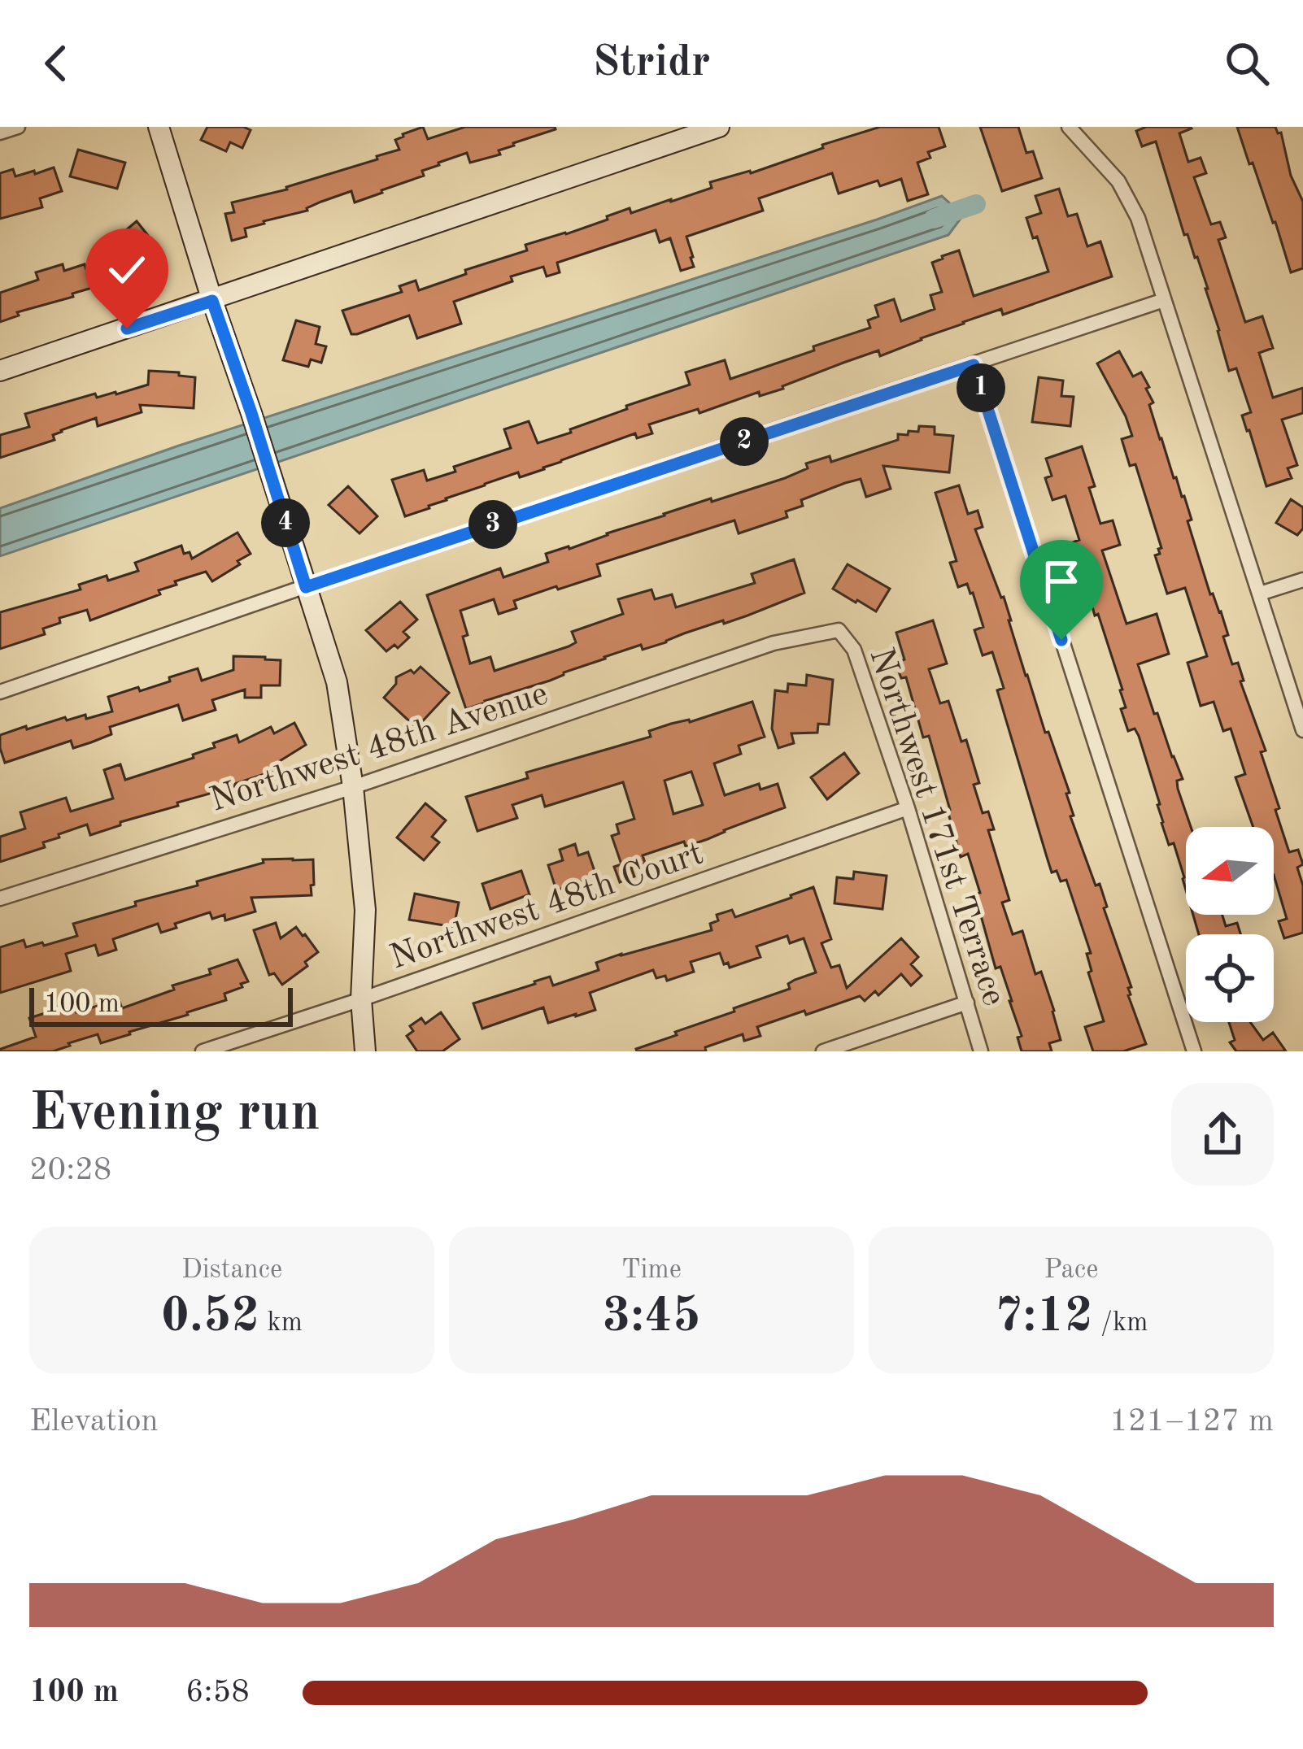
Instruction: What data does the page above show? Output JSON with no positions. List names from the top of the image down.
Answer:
{
  "streets": {
    "street": ["Northwest 48th Avenue", "Northwest 171st Terrace", "Northwest 48th Court"]
  },
  "crossings": [
    ["Northwest 48th Avenue", "Northwest 171st Terrace"],
    ["Northwest 171st Terrace", "Northwest 48th Court"]
  ],
  "scale_bar": "100 m",
  "north": "left",
  "page": {
    "header": "Stridr",
    "pins": [
      "1",
      "2",
      "4",
      "3"
    ],
    "scale": "100 m",
    "heading": ["Evening run", "20:28"],
    "stats": [
      ["Distance", "0.52 km"],
      ["Time", "3:45"],
      ["Pace", "7:12 /km"]
    ],
    "chart": ["Elevation", "121–127 m"],
    "list": [
      {
        "name": "100 m",
        "note": "6:58"
      }
    ]
  }
}
